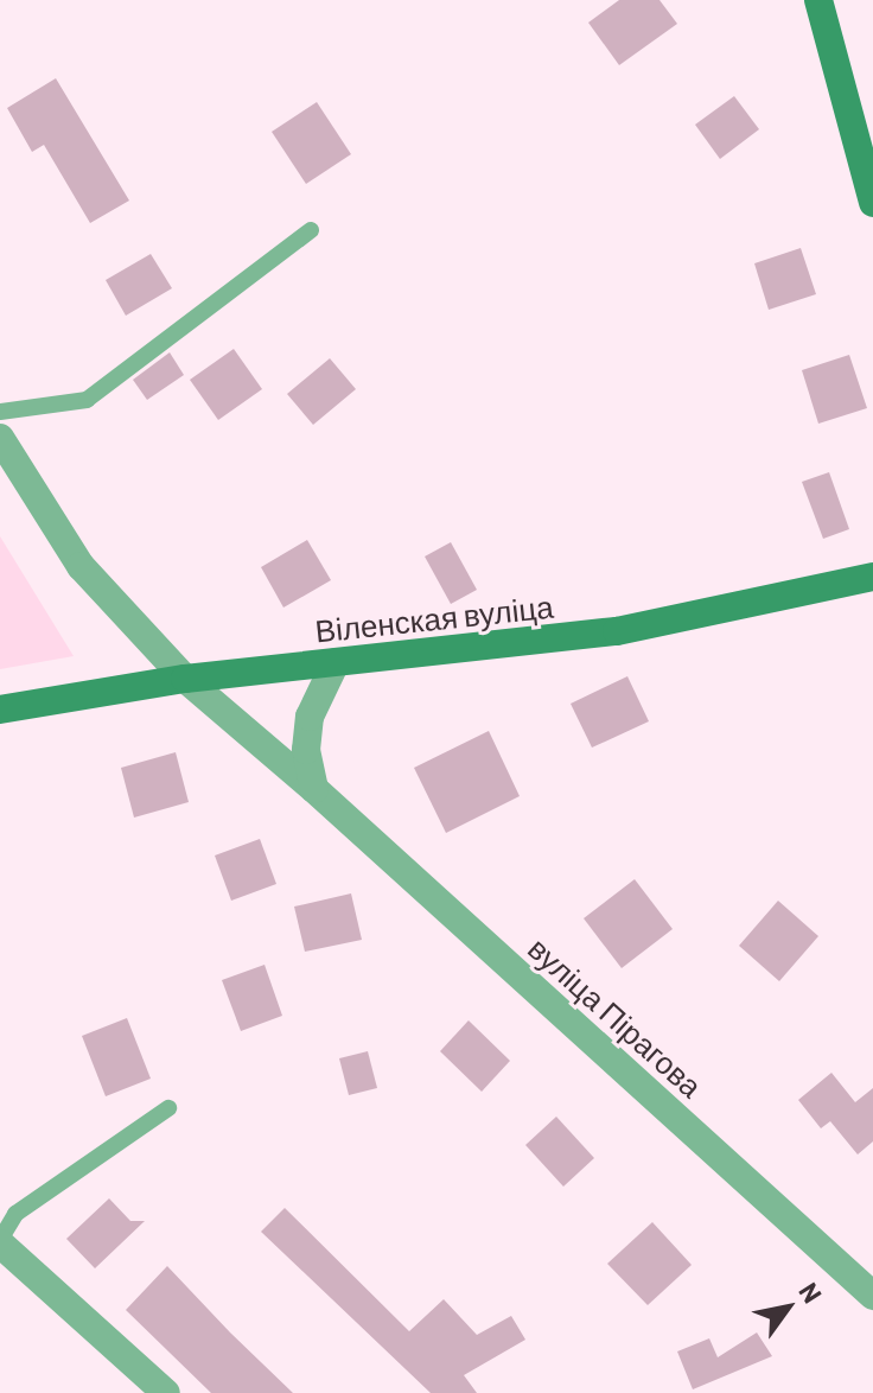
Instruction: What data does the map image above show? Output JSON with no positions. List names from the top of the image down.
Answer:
{
  "streets": {
    "street": ["Віленская вуліца", "вуліца Пірагова"]
  },
  "crossings": [
    ["Віленская вуліца", "вуліца Пірагова"]
  ],
  "north": "top right"
}
